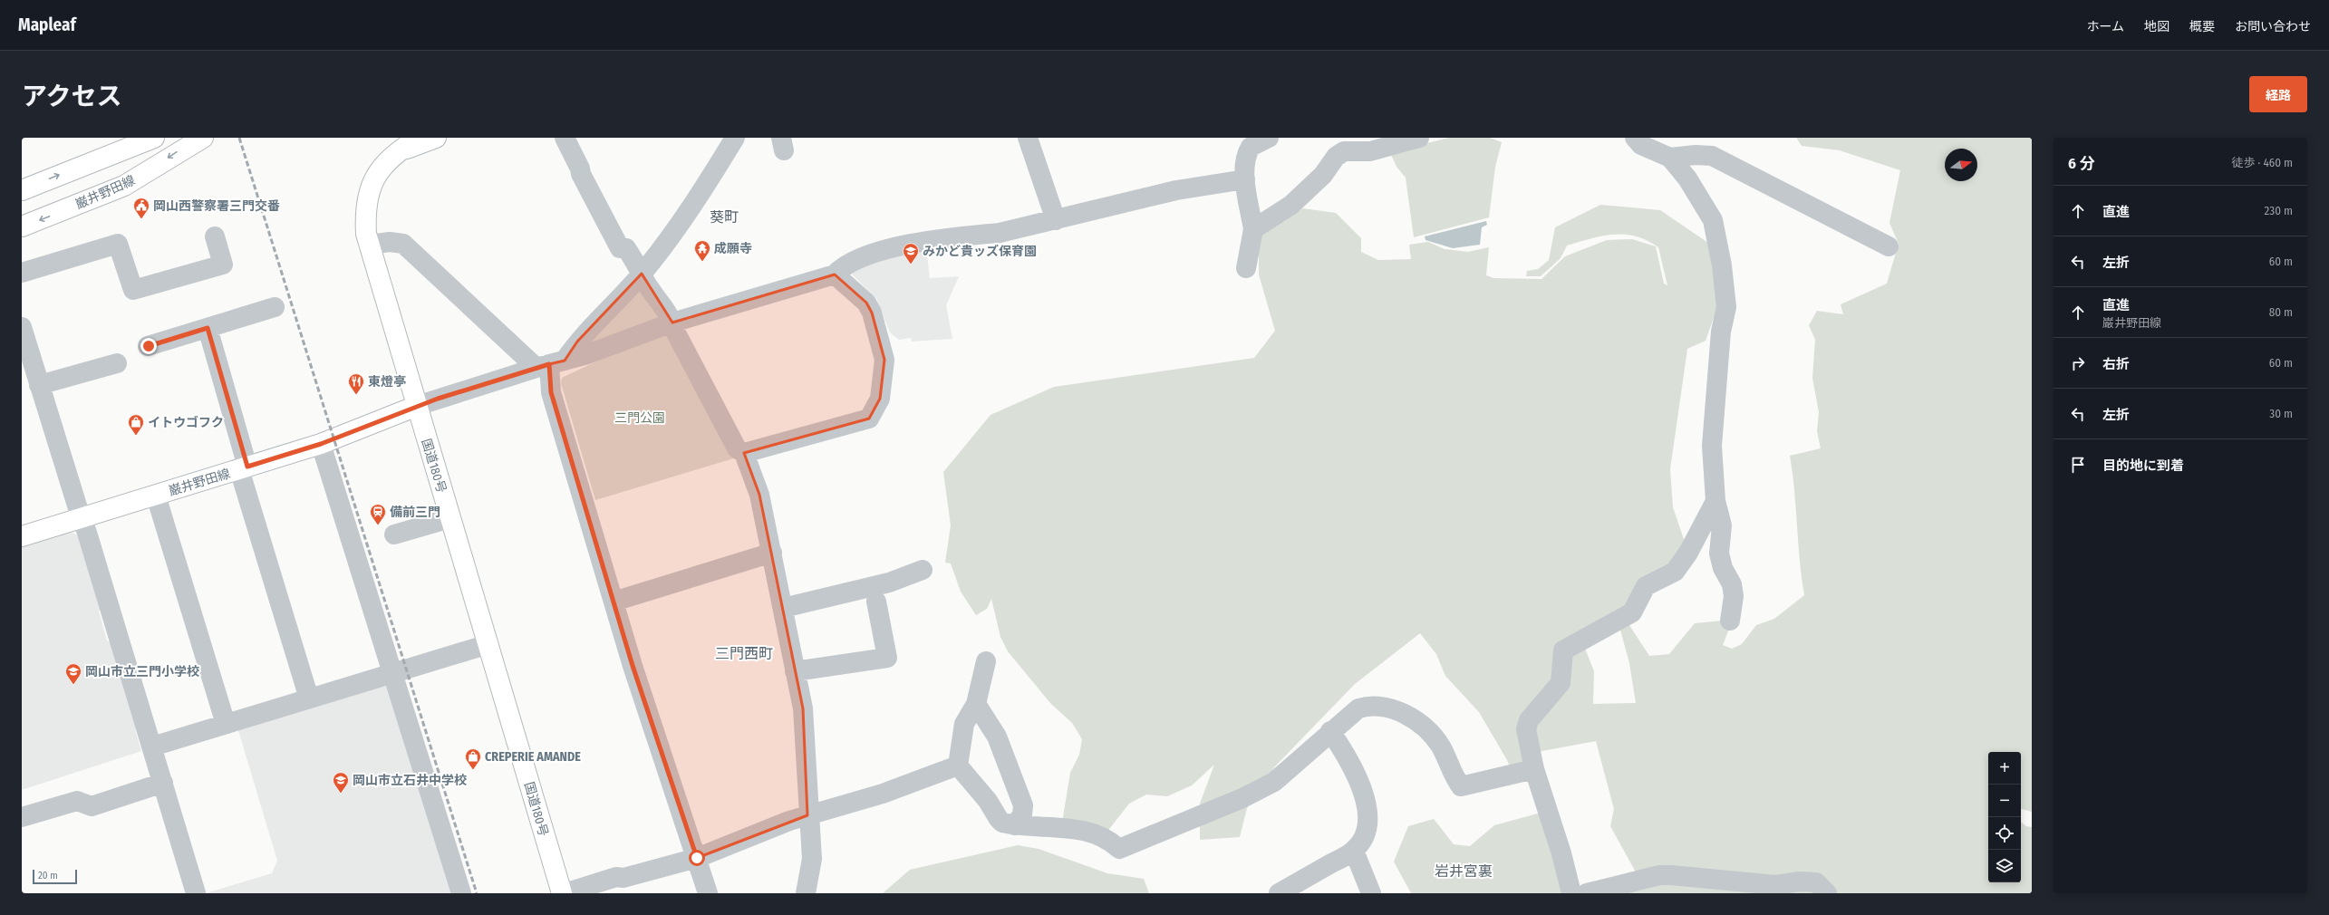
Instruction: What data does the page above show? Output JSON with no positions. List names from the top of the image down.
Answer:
{
  "streets": {
    "main road": ["巌井野田線", "国道180号"]
  },
  "crossings": [
    ["巌井野田線", "国道180号"]
  ],
  "districts": ["葵町", "三門西町", "岩井宮裏"],
  "parks": ["三門公園"],
  "places": {
    "public building": ["岡山西警察署三門交番"],
    "temple": ["成願寺"],
    "school or university": ["みかど貴ッズ保育園", "岡山市立三門小学校", "岡山市立石井中学校"],
    "restaurant": ["東燈亭"],
    "shop": ["イトウゴフク", "CREPERIE AMANDE"],
    "station": ["備前三門"]
  },
  "scale_bar": "20 m",
  "north": "right",
  "page": {
    "header": "Mapleaf",
    "nav": [
      "ホーム",
      "地図",
      "概要",
      "お問い合わせ"
    ],
    "title": "アクセス",
    "buttons": "経路",
    "heading": ["6 分", "徒歩 · 460 m"],
    "list": [
      ["直進", "230 m"],
      ["左折", "60 m"],
      ["直進", "巌井野田線", "80 m"],
      ["右折", "60 m"],
      ["左折", "30 m"],
      "目的地に到着"
    ],
    "map_buttons": ["+", "−"],
    "scale": "20 m"
  }
}
